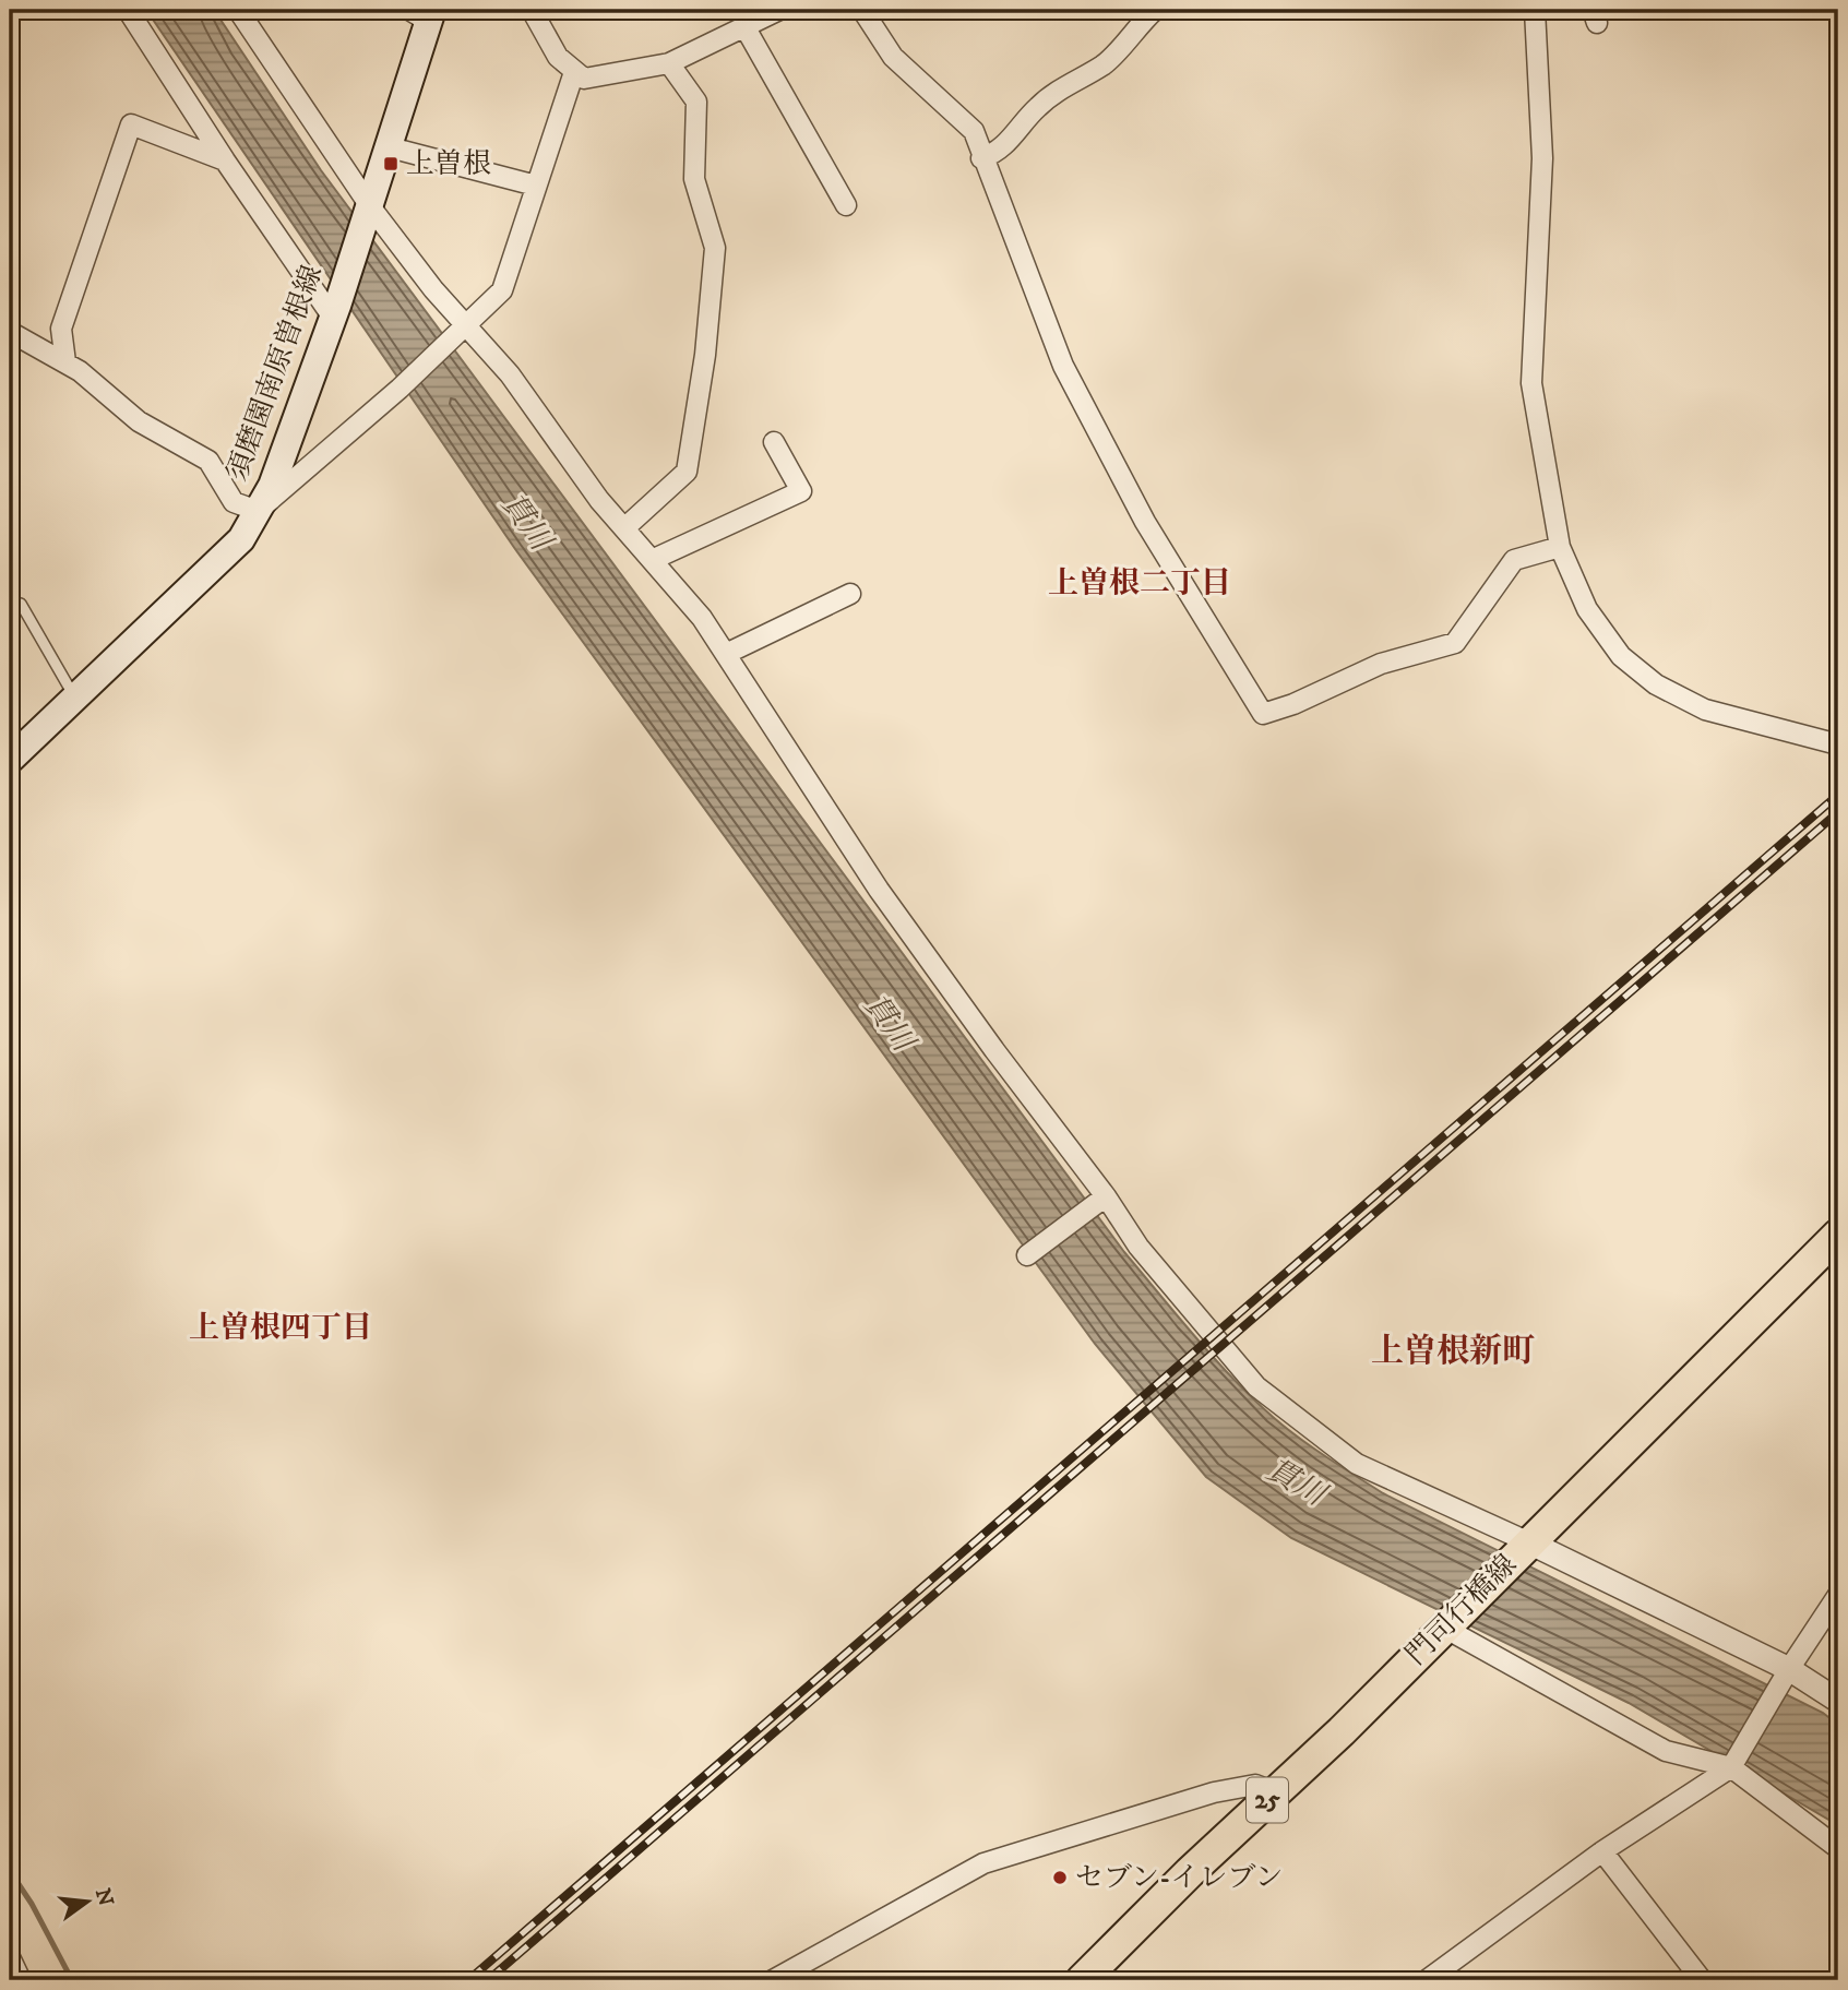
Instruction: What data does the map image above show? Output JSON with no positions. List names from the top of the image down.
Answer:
{
  "streets": {
    "main road": ["須磨園南原曽根線", "門司行橋線", "25"]
  },
  "districts": ["上曽根二丁目", "上曽根四丁目", "上曽根新町"],
  "water": ["貫川"],
  "places": {
    "transit": ["上曽根"],
    "other": ["セブン-イレブン"]
  },
  "north": "right"
}
